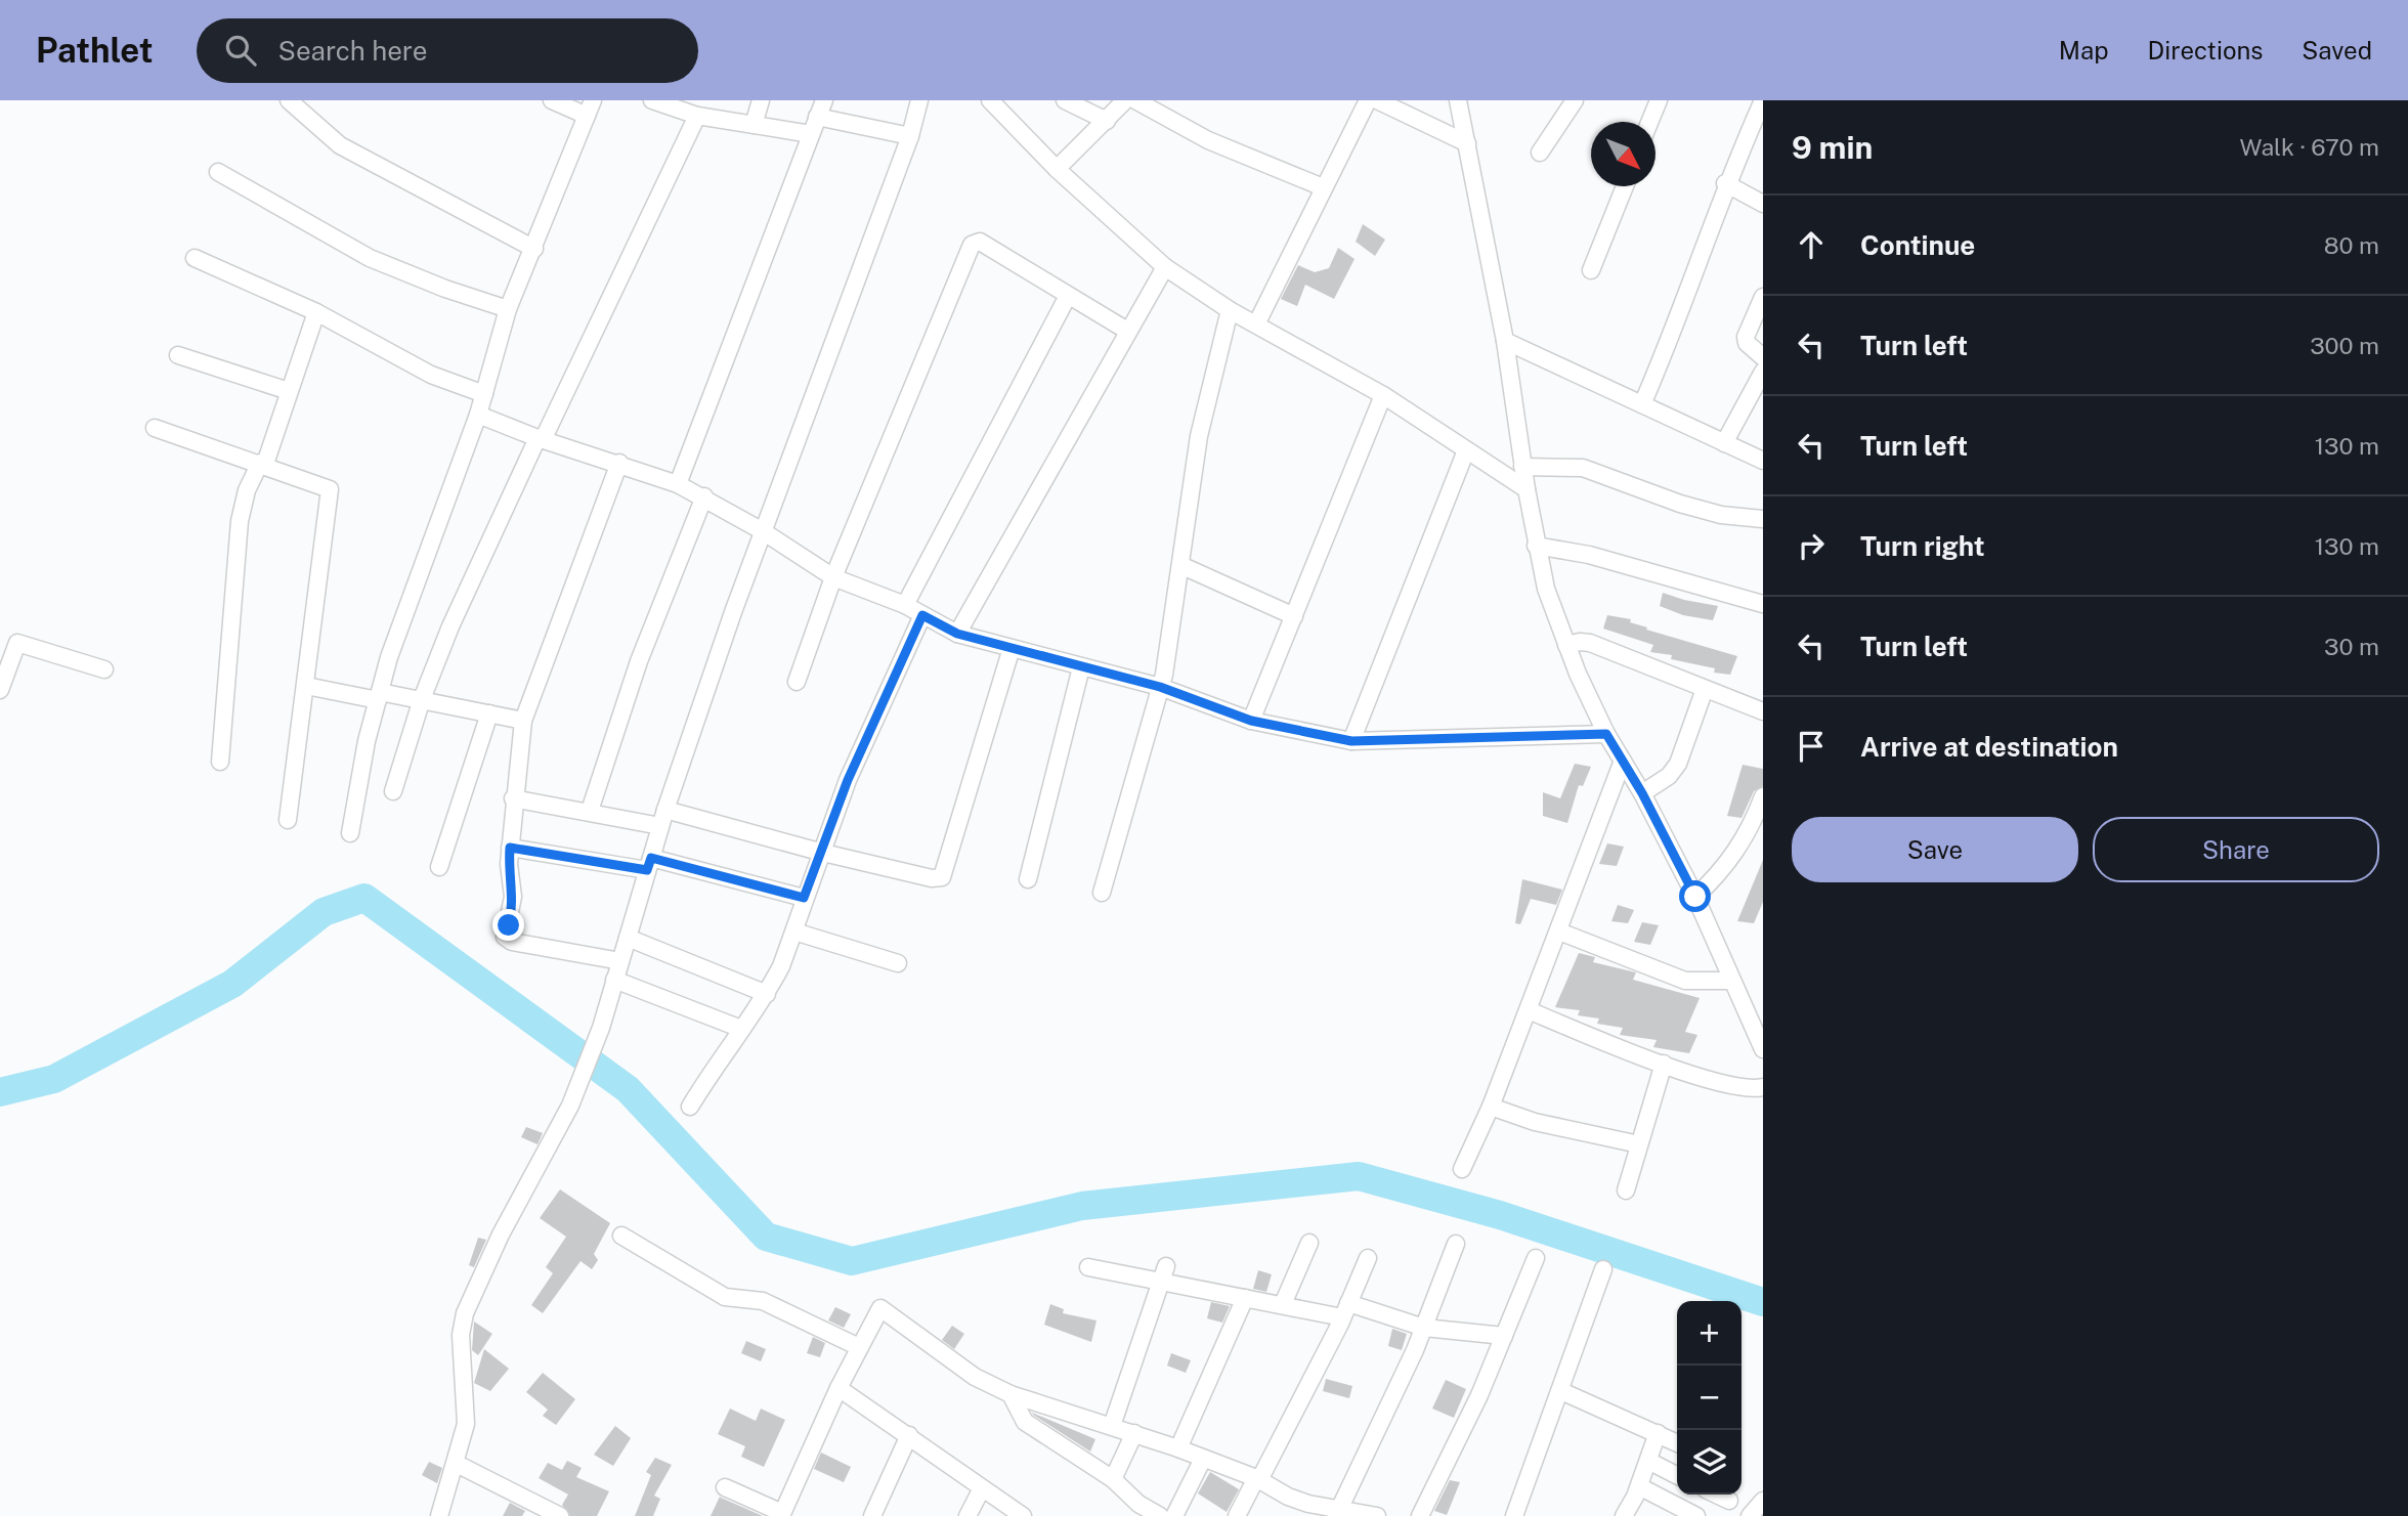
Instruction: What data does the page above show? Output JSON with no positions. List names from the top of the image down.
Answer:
{
  "north": "bottom right",
  "page": {
    "header": "Pathlet",
    "search": "Search here",
    "nav": ["Map", "Directions", "Saved"],
    "heading": ["9 min", "Walk · 670 m"],
    "list": [
      ["Continue", "80 m"],
      ["Turn left", "300 m"],
      ["Turn left", "130 m"],
      ["Turn right", "130 m"],
      ["Turn left", "30 m"],
      "Arrive at destination"
    ],
    "buttons": ["Save", "Share"],
    "map_buttons": ["+", "−"]
  }
}
